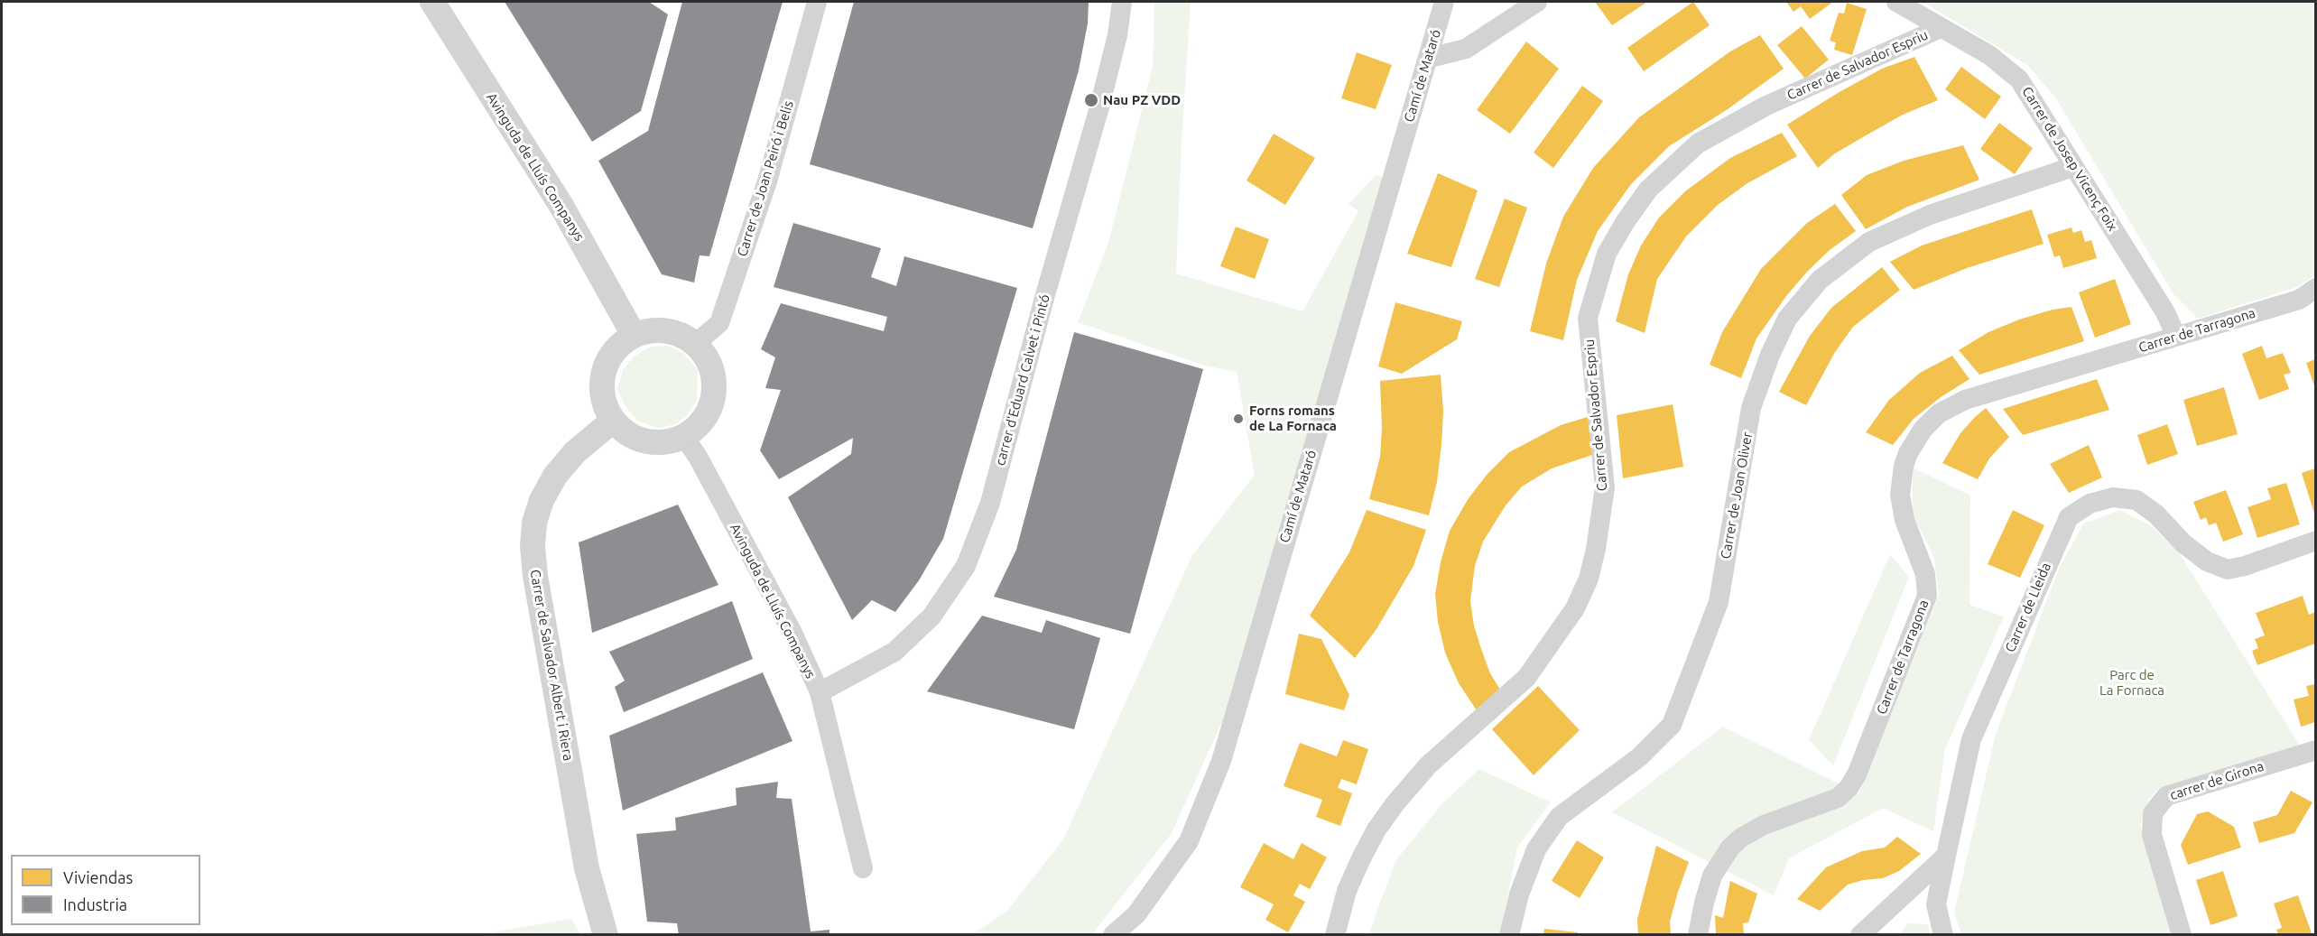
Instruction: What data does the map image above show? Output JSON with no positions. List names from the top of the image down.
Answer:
{
  "streets": {
    "street": [
      "Carrer de Salvador Espriu",
      "Camí de Mataró",
      "Carrer de Josep Vicenç Foix",
      "Avinguda de Lluís Companys",
      "Carrer de Joan Peiró i Belis",
      "Carrer de Tarragona",
      "carrer d'Eduard Calvet i Pintó",
      "Carrer de Joan Oliver",
      "Carrer de Lleida",
      "Carrer de Salvador Albert i Riera",
      "carrer de Girona"
    ]
  },
  "crossings": [
    ["Carrer de Salvador Espriu", "Carrer de Josep Vicenç Foix"],
    ["Carrer de Josep Vicenç Foix", "Carrer de Tarragona"],
    ["Carrer de Josep Vicenç Foix", "Carrer de Joan Oliver"],
    ["Avinguda de Lluís Companys", "Carrer de Joan Peiró i Belis"],
    ["Avinguda de Lluís Companys", "carrer d'Eduard Calvet i Pintó"],
    ["Avinguda de Lluís Companys", "Carrer de Salvador Albert i Riera"],
    ["Carrer de Joan Peiró i Belis", "Carrer de Salvador Albert i Riera"]
  ],
  "parks": ["Parc de La Fornaca"],
  "places": ["Nau PZ VDD", "Forns romans de La Fornaca"],
  "legend": ["Viviendas", "Industria"]
}
